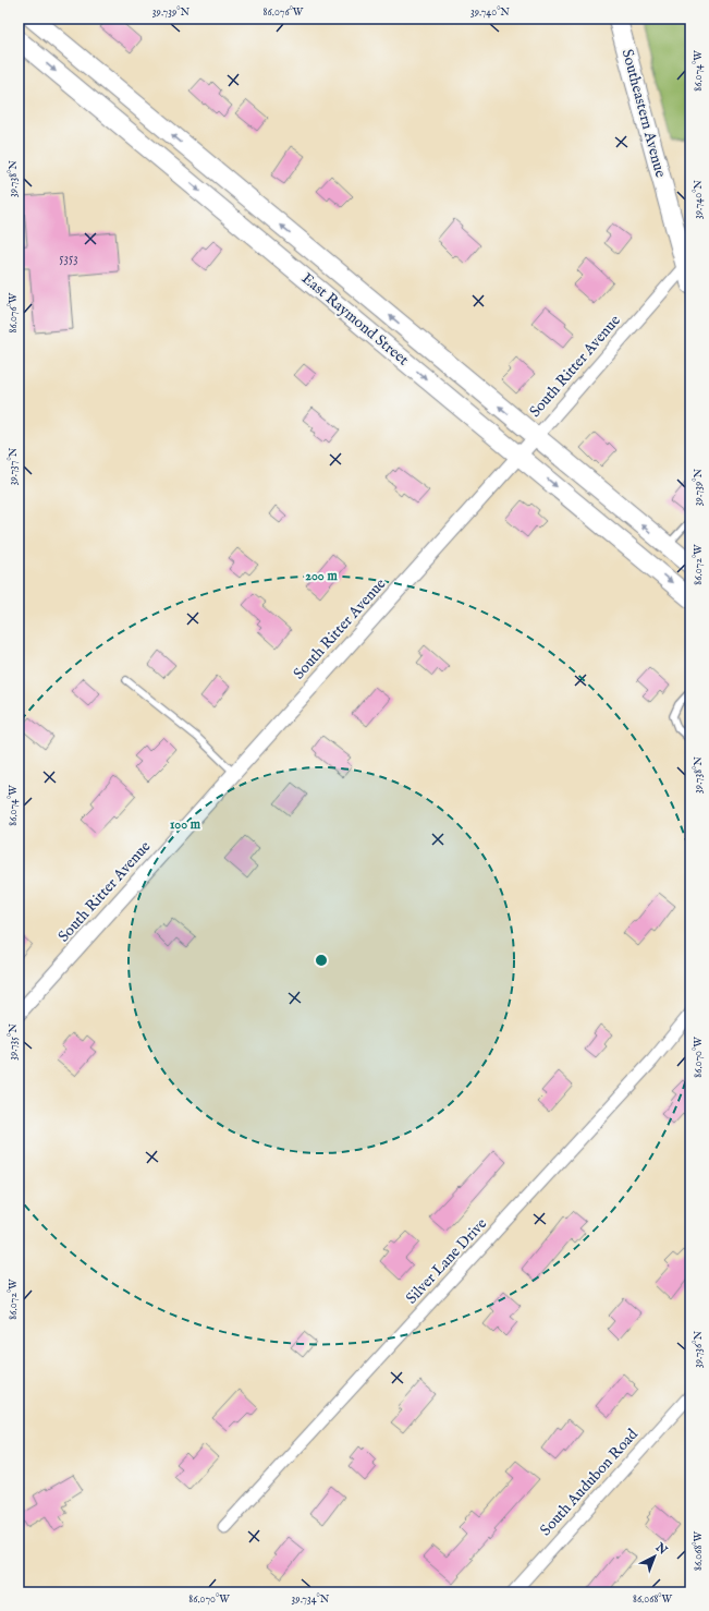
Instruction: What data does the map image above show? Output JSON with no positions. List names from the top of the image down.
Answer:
{
  "streets": {
    "main road": ["Southeastern Avenue", "East Raymond Street"],
    "street": ["South Ritter Avenue", "Silver Lane Drive", "South Audubon Road"]
  },
  "crossings": [
    ["Southeastern Avenue", "South Ritter Avenue"],
    ["East Raymond Street", "South Ritter Avenue"]
  ],
  "house_numbers": ["5353"],
  "north": "top right",
  "coordinates": [
    "39.739°N",
    "86.076°W",
    "39.740°N",
    "86.074°W",
    "39.738°N",
    "39.737°N",
    "86.072°W",
    "39.735°N",
    "86.070°W",
    "39.736°N",
    "86.068°W",
    "39.734°N"
  ],
  "rings": ["200 m", "100 m"]
}
